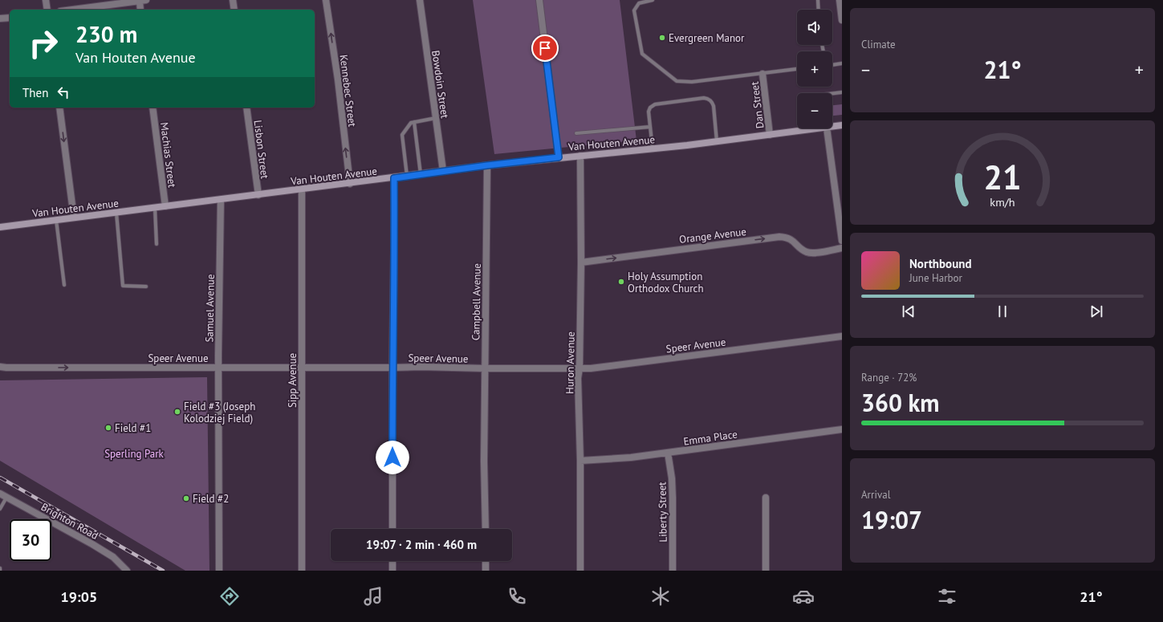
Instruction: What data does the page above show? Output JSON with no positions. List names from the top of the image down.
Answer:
{
  "streets": {
    "main road": ["Van Houten Avenue"],
    "street": [
      "Bowdoin Street",
      "Kennebec Street",
      "Dan Street",
      "Lisbon Street",
      "Machias Street",
      "Orange Avenue",
      "Campbell Avenue",
      "Samuel Avenue",
      "Speer Avenue",
      "Huron Avenue",
      "Sipp Avenue",
      "Emma Place",
      "Liberty Street",
      "Brighton Road"
    ]
  },
  "crossings": [
    ["Bowdoin Street", "Van Houten Avenue"],
    ["Kennebec Street", "Van Houten Avenue"],
    ["Dan Street", "Van Houten Avenue"],
    ["Van Houten Avenue", "Lisbon Street"],
    ["Van Houten Avenue", "Machias Street"],
    ["Van Houten Avenue", "Campbell Avenue"],
    ["Van Houten Avenue", "Samuel Avenue"],
    ["Van Houten Avenue", "Huron Avenue"],
    ["Van Houten Avenue", "Sipp Avenue"],
    ["Orange Avenue", "Huron Avenue"],
    ["Campbell Avenue", "Speer Avenue"],
    ["Samuel Avenue", "Speer Avenue"],
    ["Speer Avenue", "Huron Avenue"],
    ["Speer Avenue", "Sipp Avenue"],
    ["Huron Avenue", "Emma Place"],
    ["Emma Place", "Liberty Street"]
  ],
  "one_way": ["Kennebec Street", "Orange Avenue"],
  "parks": ["Sperling Park"],
  "places": [
    "Evergreen Manor",
    "Holy Assumption Orthodox Church",
    "Field #3 (Joseph Kolodziej Field)",
    "Field #1",
    "Field #2"
  ],
  "page": {
    "tile": [
      "Climate",
      ["Range · 72%", "360 km"],
      ["Arrival", "19:07"]
    ],
    "map_buttons": ["+", "−"],
    "turn": ["230 m", "Van Houten Avenue"],
    "heat": ["−", "21°", "+"],
    "then": "Then",
    "song": ["Northbound", "June Harbor"],
    "limit": "30",
    "trip": "19:07 · 2 min · 460 m",
    "tabs": ["19:05", "21°"],
    "gauge": ["21", "km/h"]
  }
}
